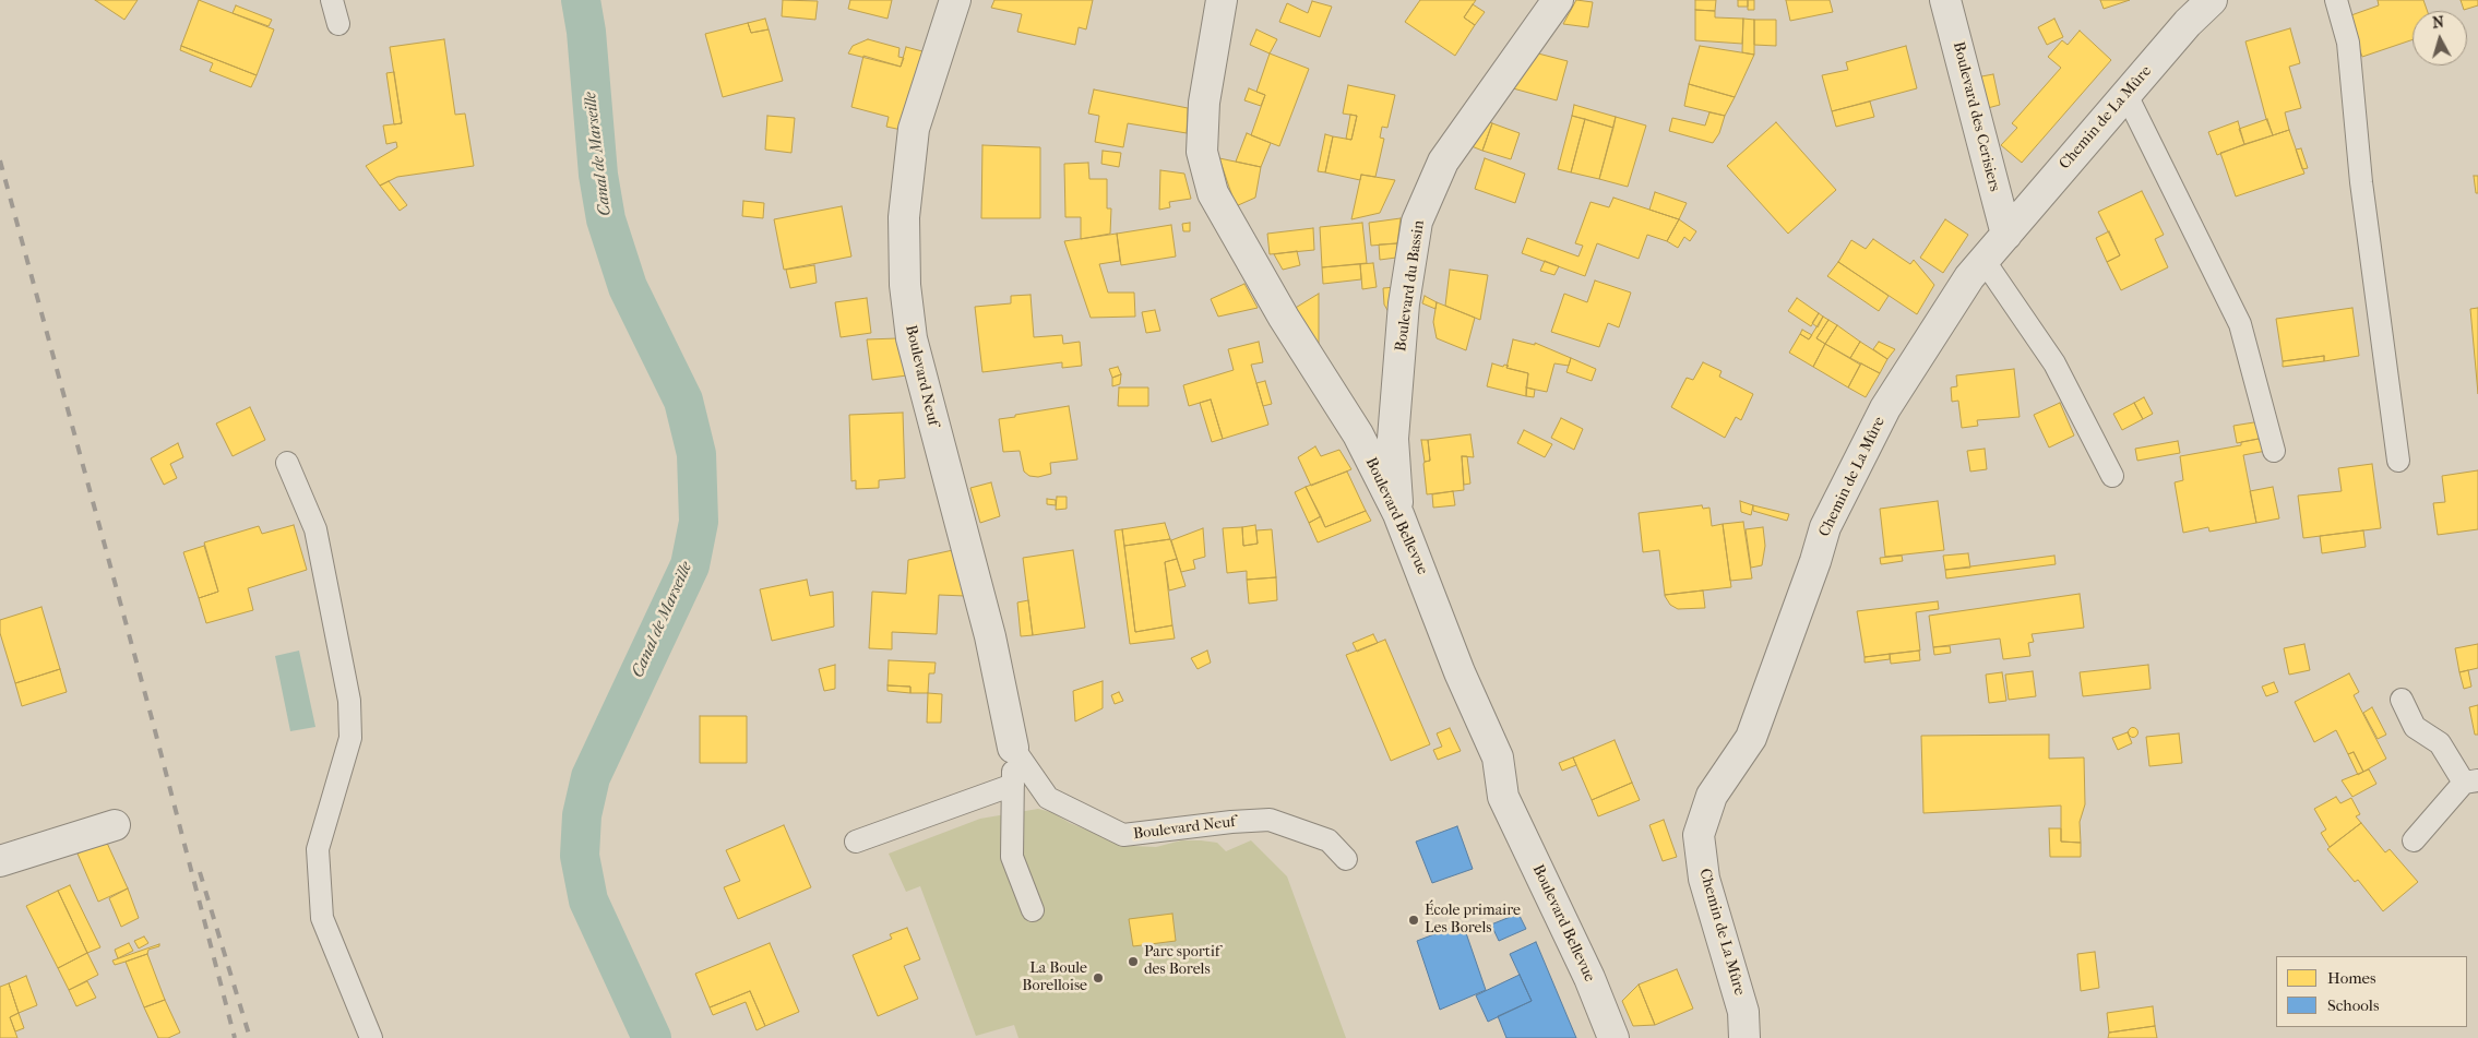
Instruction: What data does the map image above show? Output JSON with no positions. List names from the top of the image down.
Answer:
{
  "streets": {
    "street": [
      "Boulevard des Cerisiers",
      "Chemin de La Mûre",
      "Boulevard du Bassin",
      "Boulevard Neuf",
      "Boulevard Bellevue"
    ]
  },
  "crossings": [
    ["Boulevard des Cerisiers", "Chemin de La Mûre"],
    ["Boulevard du Bassin", "Boulevard Bellevue"]
  ],
  "water": ["Canal de Marseille"],
  "places": ["École primaire Les Borels", "Parc sportif des Borels", "La Boule Borelloise"],
  "legend": ["Homes", "Schools"],
  "north": "top"
}
